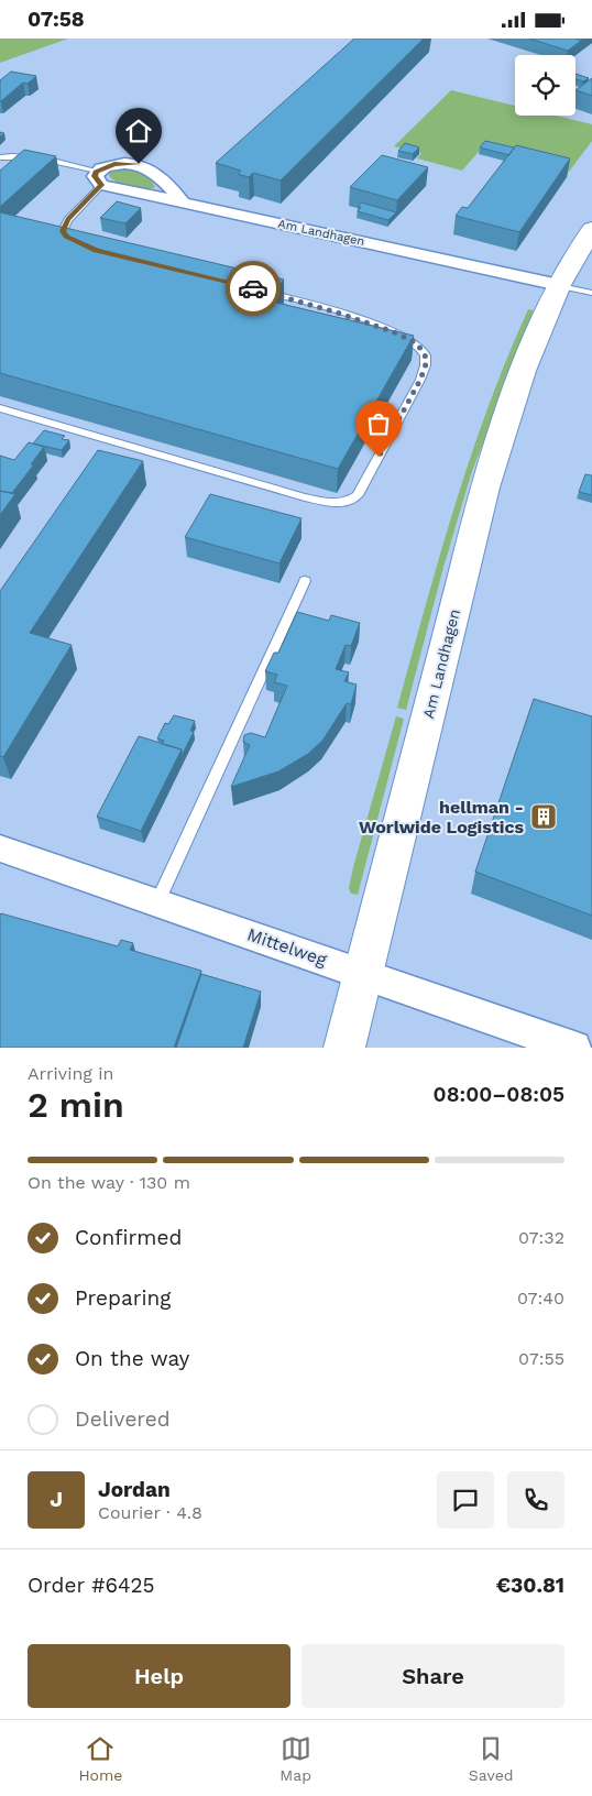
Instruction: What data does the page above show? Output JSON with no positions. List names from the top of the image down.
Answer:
{
  "streets": {
    "street": ["Am Landhagen", "Mittelweg"]
  },
  "crossings": [
    ["Am Landhagen", "Mittelweg"]
  ],
  "places": {
    "building": ["hellman - Worlwide Logistics"]
  },
  "page": {
    "status": "07:58",
    "heading": ["2 min", "Arriving in", "08:00–08:05"],
    "panel": [
      "Jordan",
      "Courier · 4.8",
      "Order #6425",
      "€30.81"
    ],
    "bar": "On the way · 130 m",
    "list": [
      ["Confirmed", "07:32"],
      ["Preparing", "07:40"],
      ["On the way", "07:55"],
      "Delivered"
    ],
    "round": "J",
    "buttons": ["Help", "Share"],
    "tabs": ["Home", "Map", "Saved"]
  }
}
